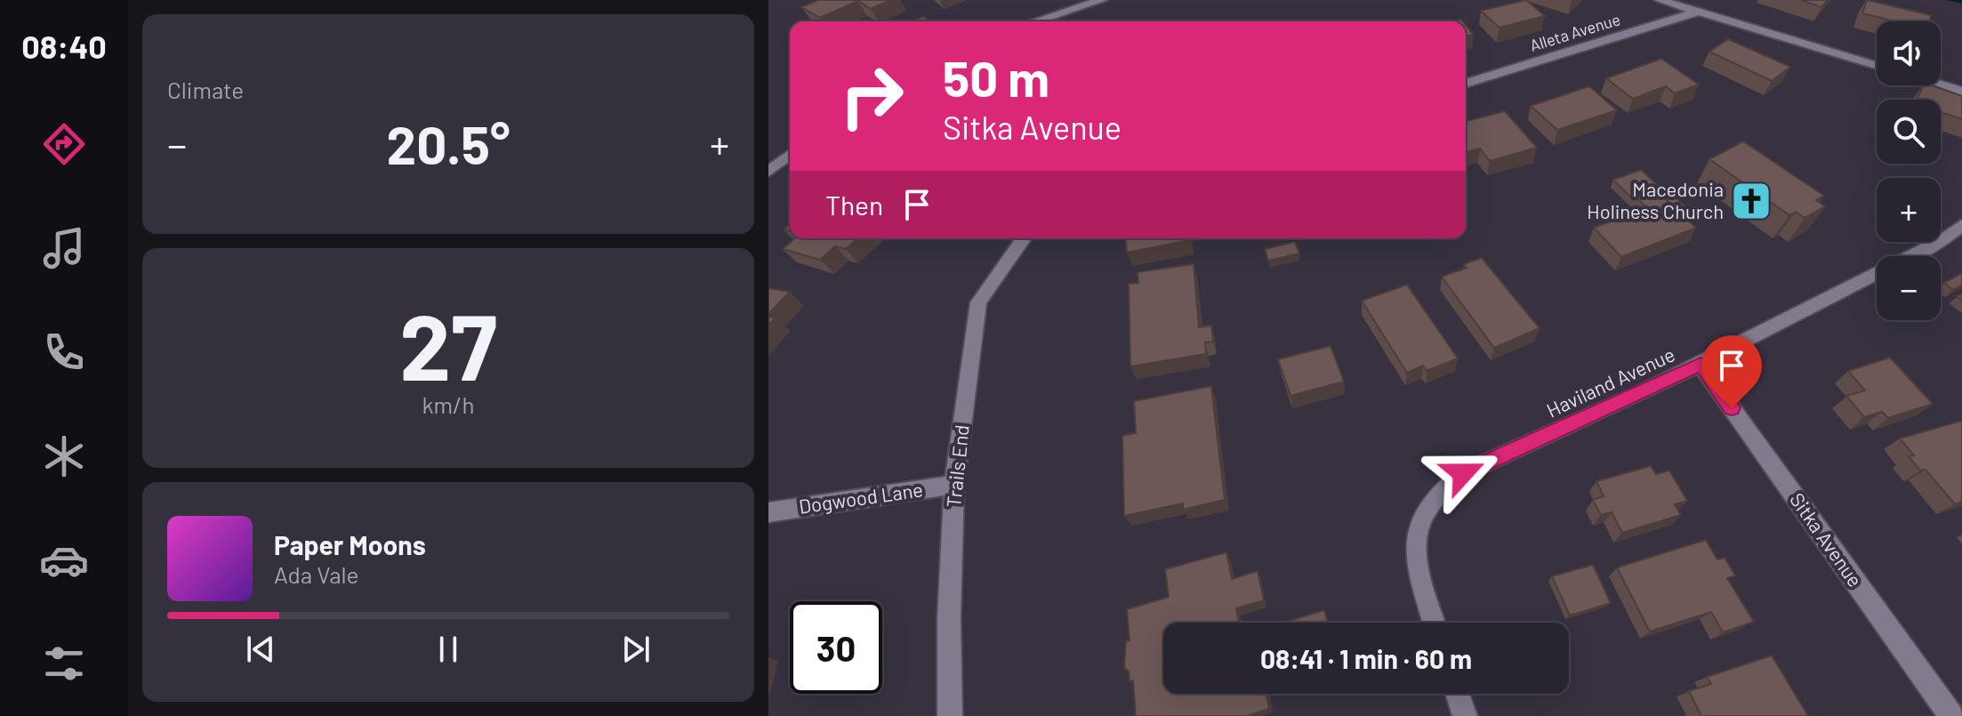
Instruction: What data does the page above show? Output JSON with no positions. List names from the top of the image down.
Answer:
{
  "streets": {
    "street": [
      "Alleta Avenue",
      "Haviland Avenue",
      "Trails End",
      "Dogwood Lane",
      "Sitka Avenue"
    ]
  },
  "crossings": [
    ["Haviland Avenue", "Sitka Avenue"],
    ["Trails End", "Dogwood Lane"]
  ],
  "places": {
    "church": ["Macedonia Holiness Church"]
  },
  "page": {
    "tabs": "08:40",
    "tile": [
      "Climate",
      ["27", "km/h"]
    ],
    "map_buttons": ["+", "−"],
    "turn": ["50 m", "Sitka Avenue"],
    "heat": ["−", "20.5°", "+"],
    "then": "Then",
    "song": ["Paper Moons", "Ada Vale"],
    "limit": "30",
    "trip": "08:41 · 1 min · 60 m"
  }
}
